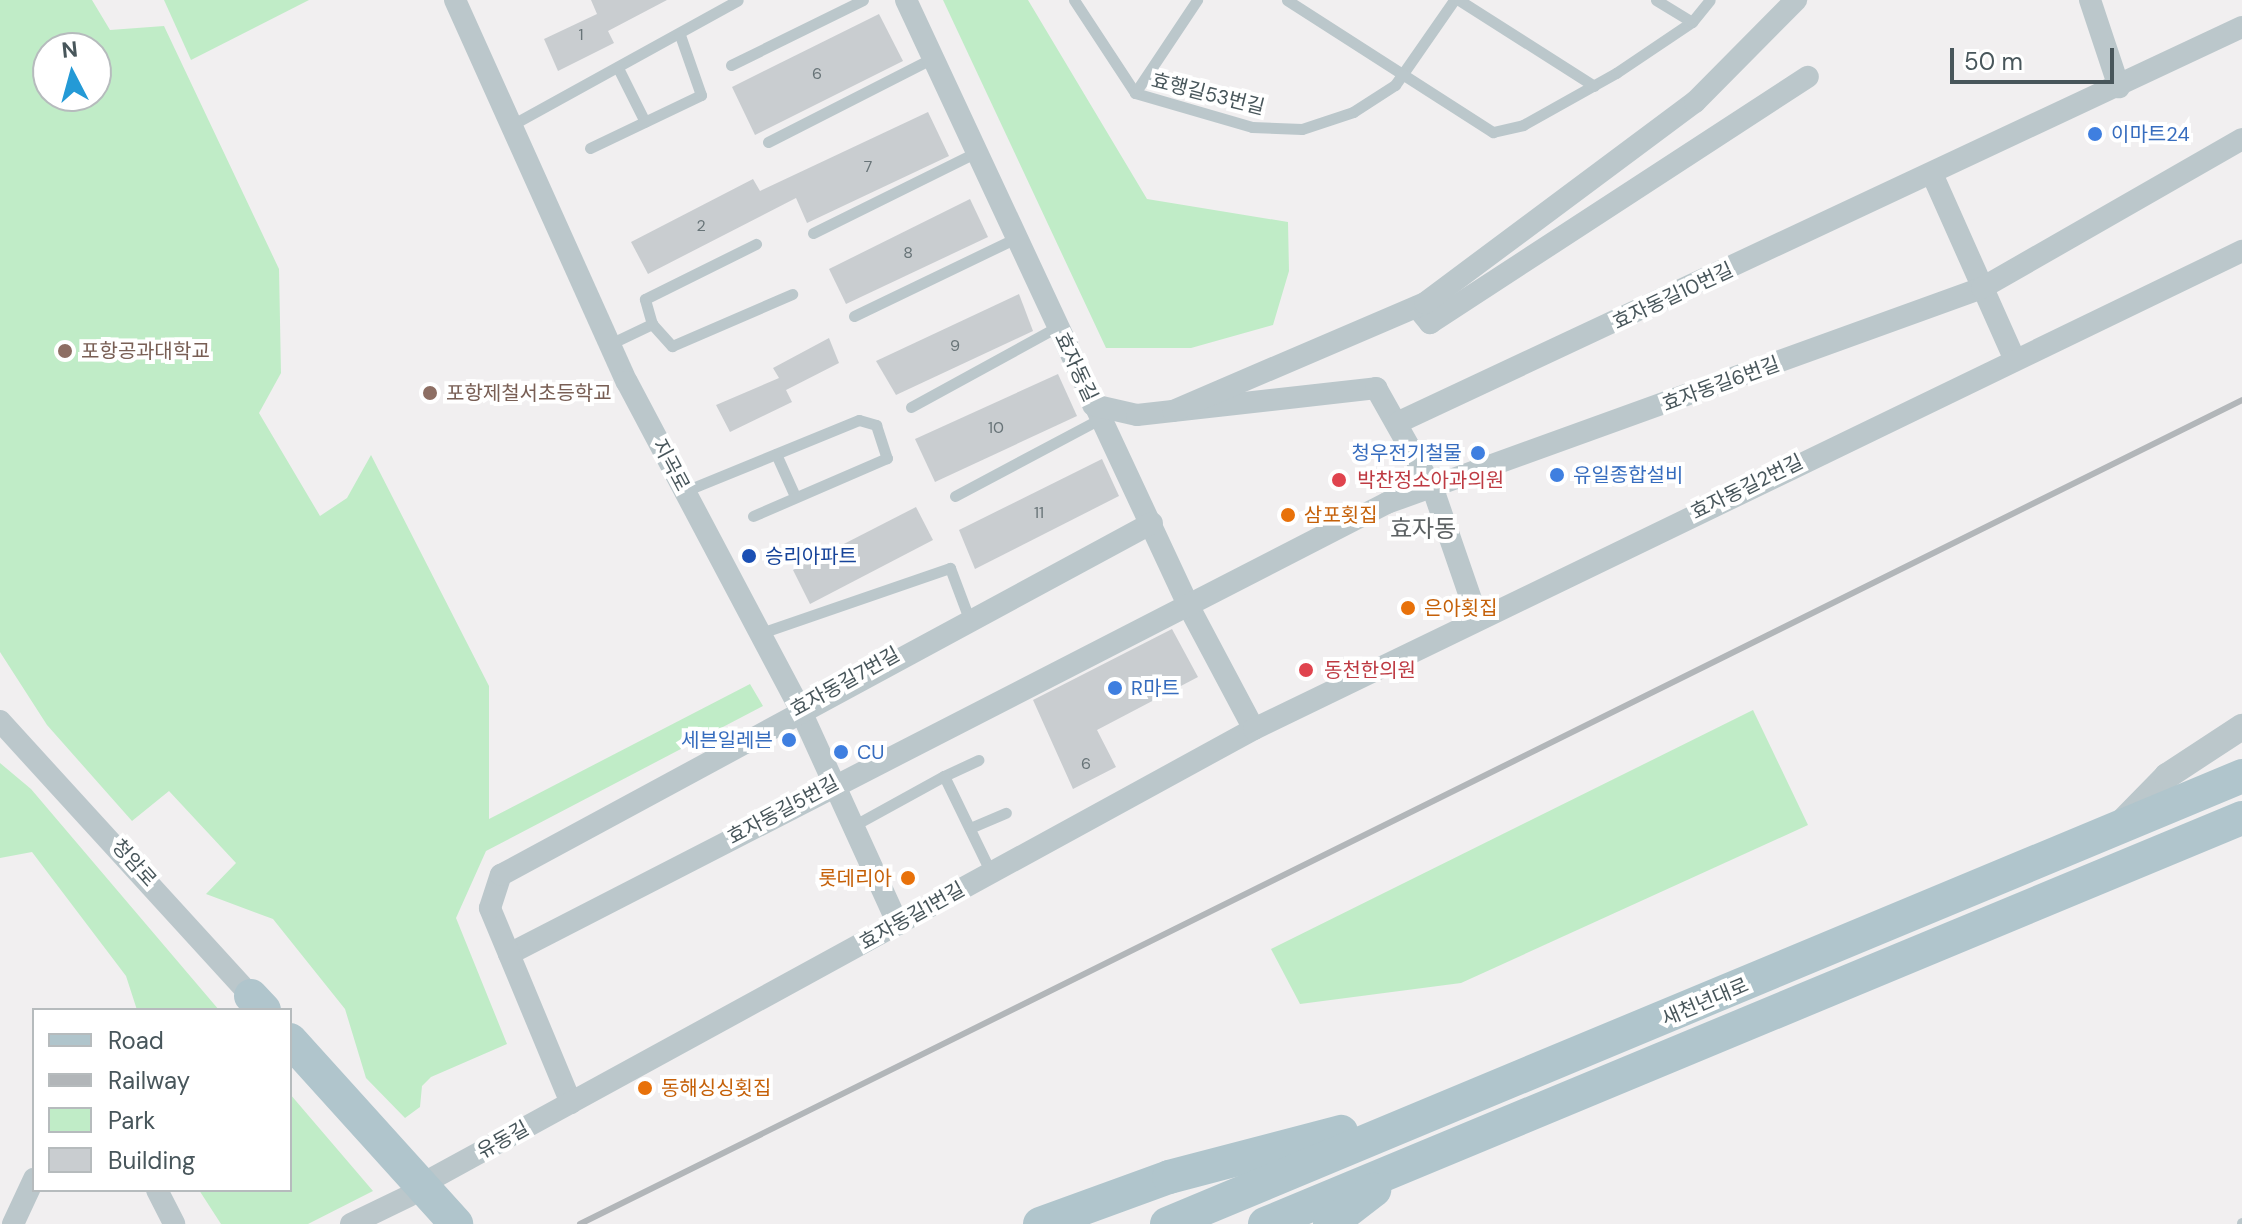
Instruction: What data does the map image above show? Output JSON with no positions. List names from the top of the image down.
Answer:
{
  "streets": {
    "main road": ["새천년대로"],
    "street": [
      "효자동길10번길",
      "효자동길",
      "효자동길6번길",
      "지곡로",
      "효자동길2번길",
      "효자동길7번길",
      "효자동길5번길",
      "청암로",
      "효자동길1번길",
      "유동길"
    ],
    "lane": ["효행길53번길"]
  },
  "crossings": [
    ["효자동길", "효자동길6번길"],
    ["효자동길", "효자동길2번길"],
    ["효자동길", "효자동길7번길"],
    ["효자동길", "효자동길5번길"],
    ["효자동길", "효자동길1번길"],
    ["효자동길6번길", "효자동길5번길"],
    ["지곡로", "효자동길7번길"],
    ["지곡로", "효자동길5번길"],
    ["지곡로", "효자동길1번길"],
    ["효자동길2번길", "효자동길1번길"],
    ["효자동길7번길", "효자동길5번길"],
    ["효자동길1번길", "유동길"]
  ],
  "districts": ["효자동"],
  "places": [
    "이마트24",
    "포항공과대학교",
    "포항제철서초등학교",
    "청우전기철물",
    "유일종합설비",
    "박찬정소아과의원",
    "삼포횟집",
    "승리아파트",
    "은아횟집",
    "동천한의원",
    "R마트",
    "세븐일레븐",
    "CU",
    "롯데리아",
    "동해싱싱횟집"
  ],
  "house_numbers": [
    "1",
    "6",
    "7",
    "2",
    "8",
    "9",
    "10",
    "11",
    "6"
  ],
  "legend": [
    "Road",
    "Railway",
    "Park",
    "Building"
  ],
  "scale_bar": "50 m",
  "north": "top"
}
